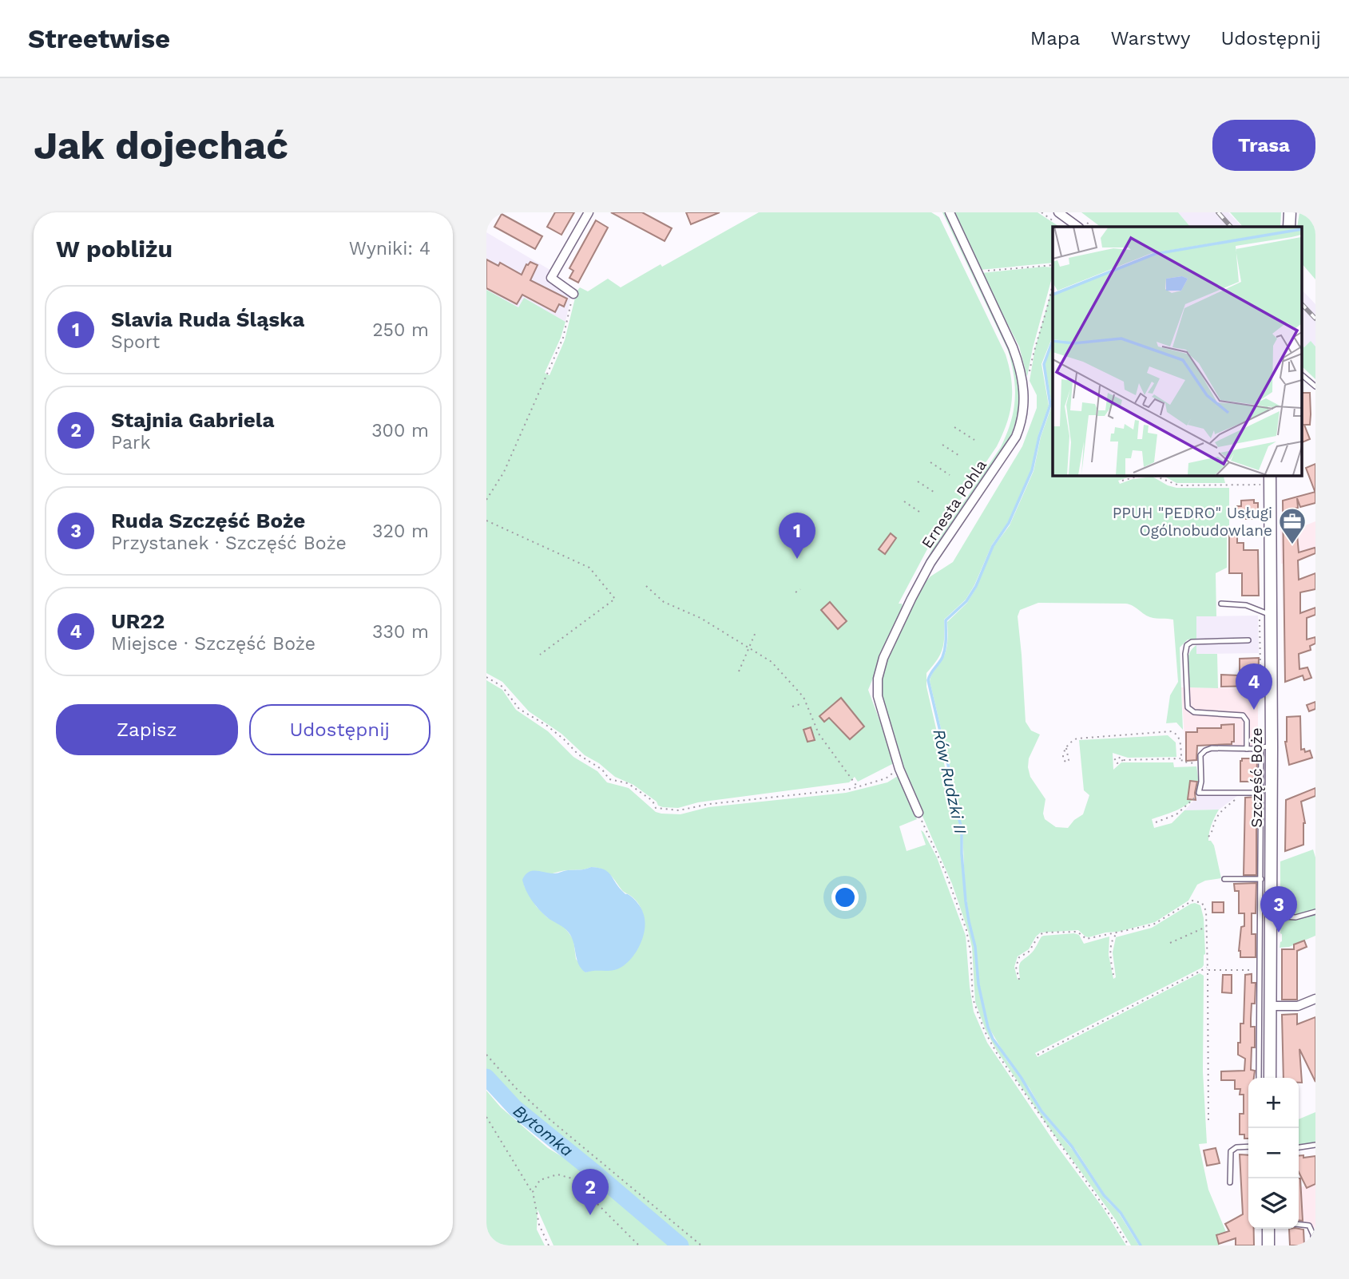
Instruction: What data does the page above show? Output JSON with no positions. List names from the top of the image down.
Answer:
{
  "streets": {
    "street": ["Ernesta Pohla", "Szczęść Boże"]
  },
  "water": ["Rów Rudzki II", "Bytomka"],
  "places": {
    "office": ["PPUH \"PEDRO\" Usługi Ogólnobudowlane"]
  },
  "page": {
    "header": "Streetwise",
    "nav": ["Mapa", "Warstwy", "Udostępnij"],
    "buttons": [
      "Trasa",
      ["Zapisz", "Udostępnij"]
    ],
    "title": "Jak dojechać",
    "heading": ["W pobliżu", "Wyniki: 4"],
    "list": [
      {
        "mark": "1",
        "name": "Slavia Ruda Śląska",
        "note": "Sport",
        "value": "250 m"
      },
      {
        "mark": "2",
        "name": "Stajnia Gabriela",
        "note": "Park",
        "value": "300 m"
      },
      {
        "mark": "3",
        "name": "Ruda Szczęść Boże",
        "note": "Przystanek · Szczęść Boże",
        "value": "320 m"
      },
      {
        "mark": "4",
        "name": "UR22",
        "note": "Miejsce · Szczęść Boże",
        "value": "330 m"
      }
    ],
    "pins": [
      "1",
      "4",
      "3",
      "2"
    ],
    "map_buttons": ["+", "−"]
  }
}
